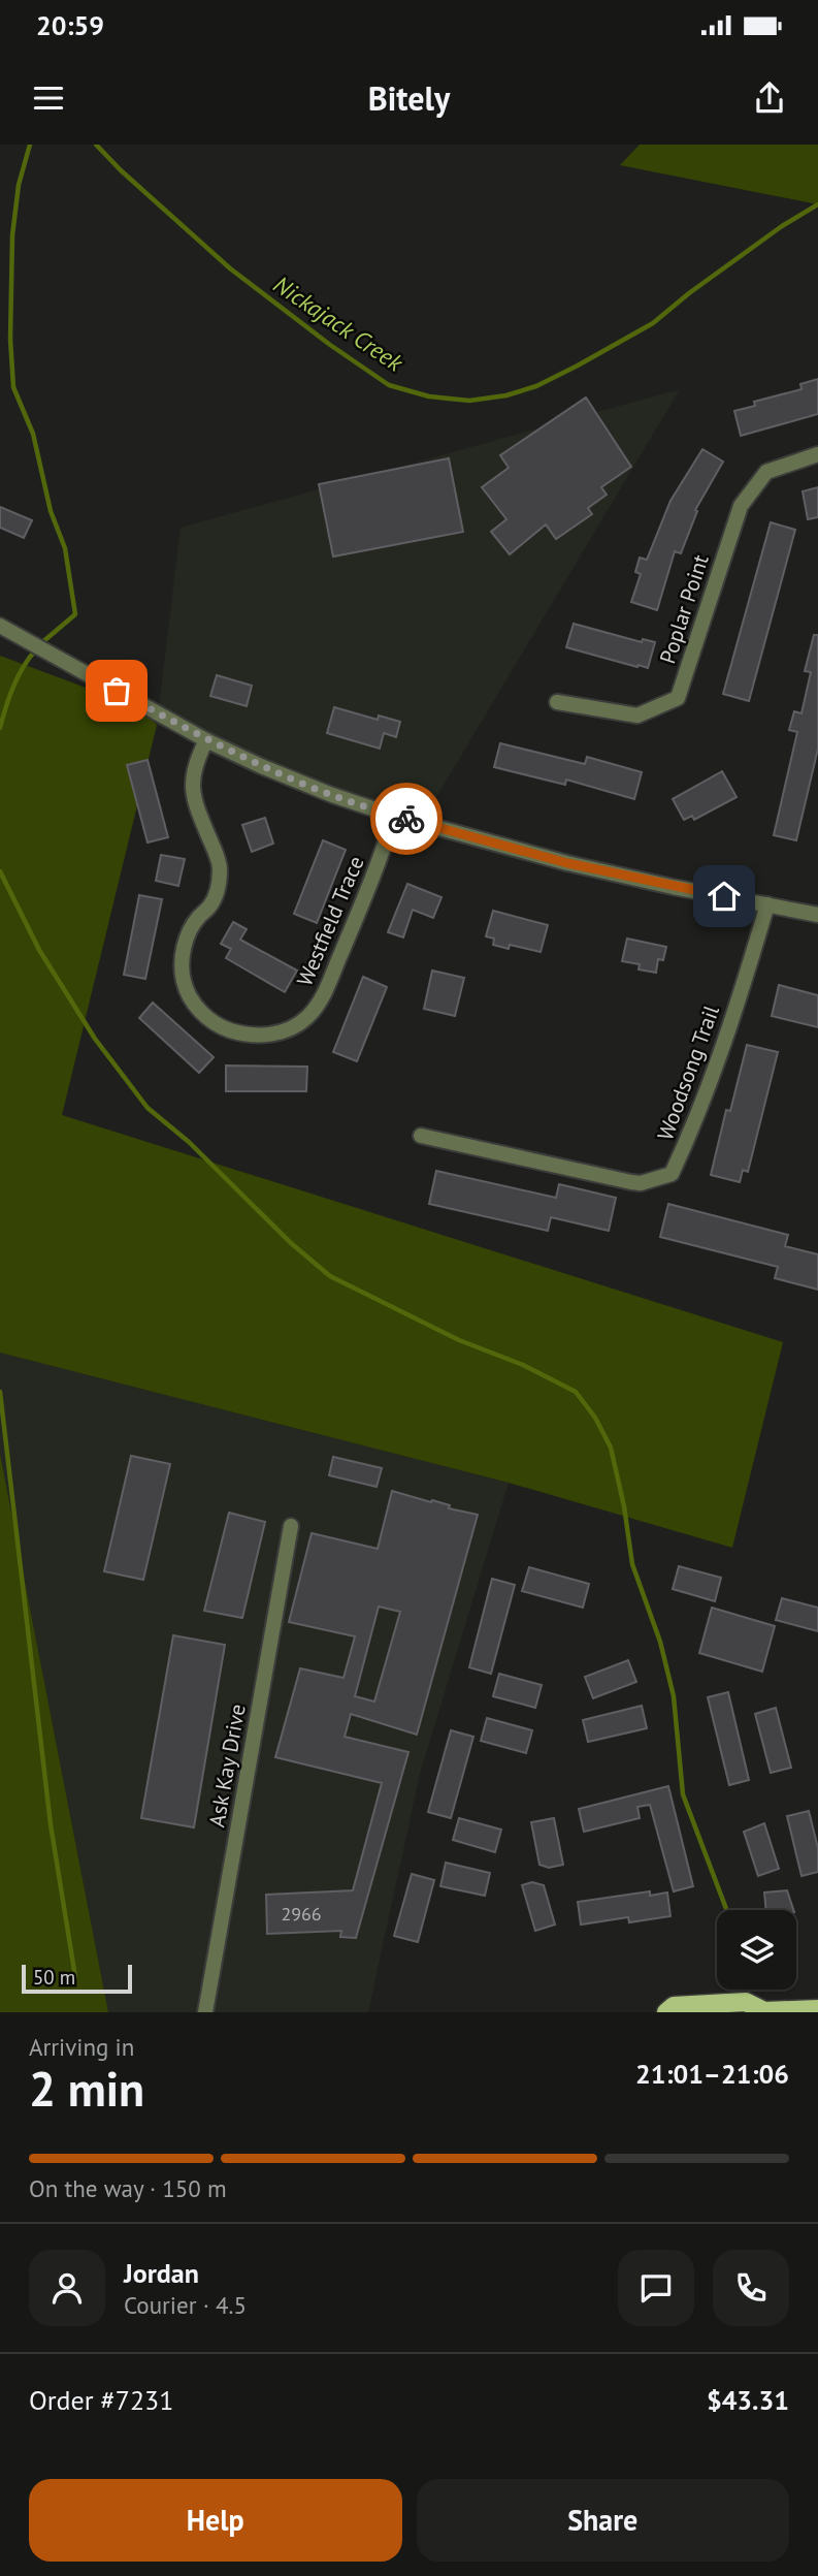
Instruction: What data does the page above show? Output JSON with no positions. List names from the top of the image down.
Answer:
{
  "streets": {
    "street": [
      "Poplar Point",
      "Westfield Trace",
      "Woodsong Trail",
      "Ask Kay Drive"
    ]
  },
  "water": ["Nickajack Creek"],
  "house_numbers": ["2966"],
  "scale_bar": "50 m",
  "page": {
    "status": "20:59",
    "header": "Bitely",
    "scale": "50 m",
    "heading": ["2 min", "Arriving in", "21:01–21:06"],
    "panel": [
      "Jordan",
      "Courier · 4.5",
      "Order #7231",
      "$43.31"
    ],
    "bar": "On the way · 150 m",
    "buttons": ["Help", "Share"]
  }
}
